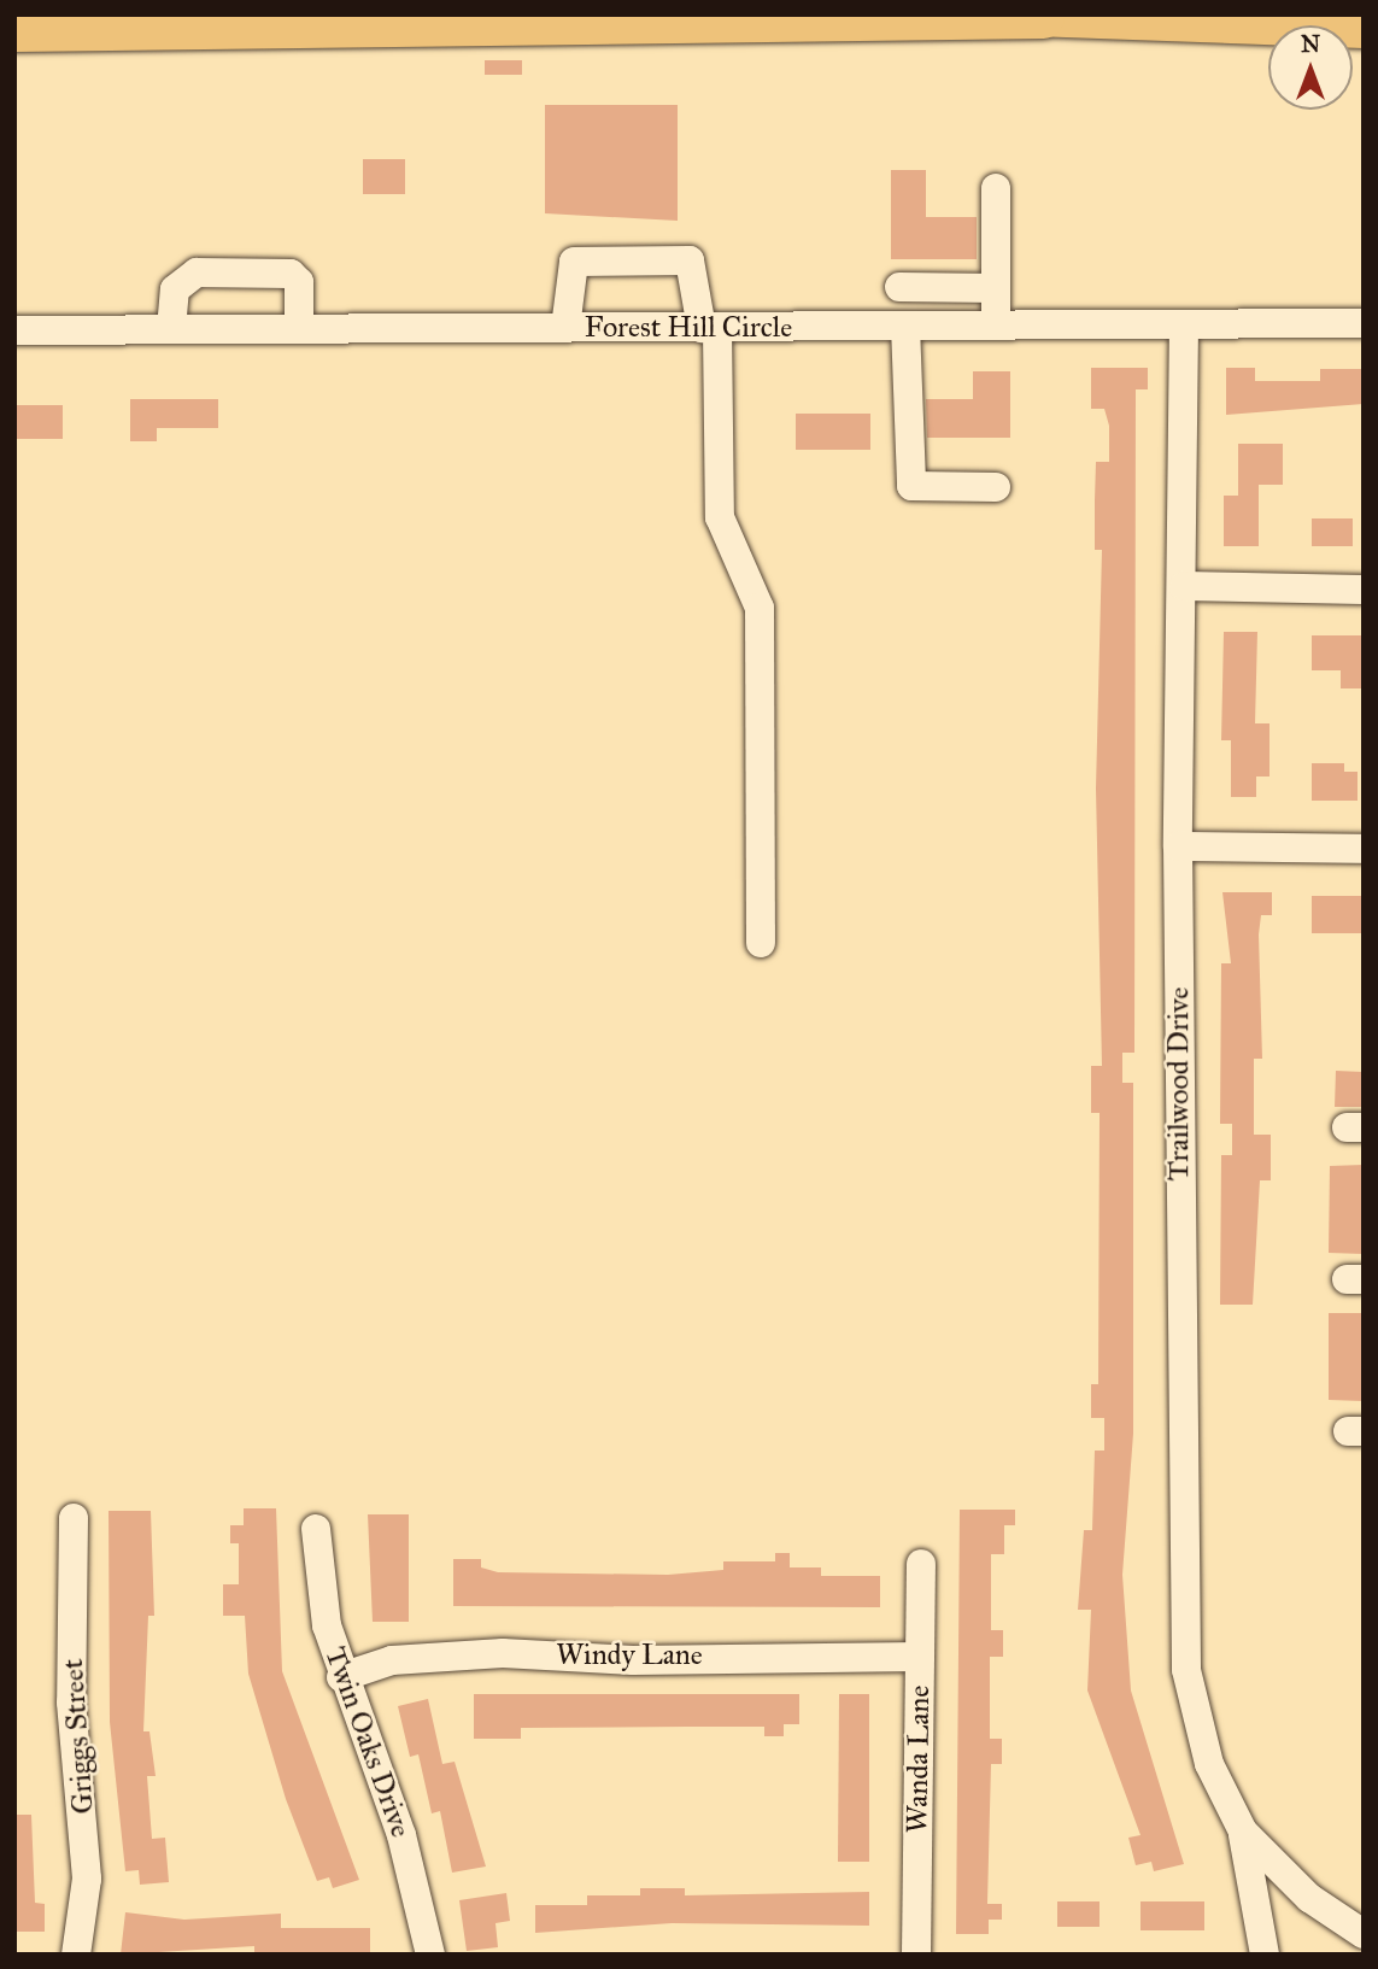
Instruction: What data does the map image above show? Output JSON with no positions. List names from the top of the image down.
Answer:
{
  "streets": {
    "street": [
      "Forest Hill Circle",
      "Trailwood Drive",
      "Windy Lane",
      "Griggs Street",
      "Twin Oaks Drive",
      "Wanda Lane"
    ]
  },
  "crossings": [
    ["Forest Hill Circle", "Trailwood Drive"],
    ["Windy Lane", "Twin Oaks Drive"],
    ["Windy Lane", "Wanda Lane"]
  ],
  "north": "top"
}
